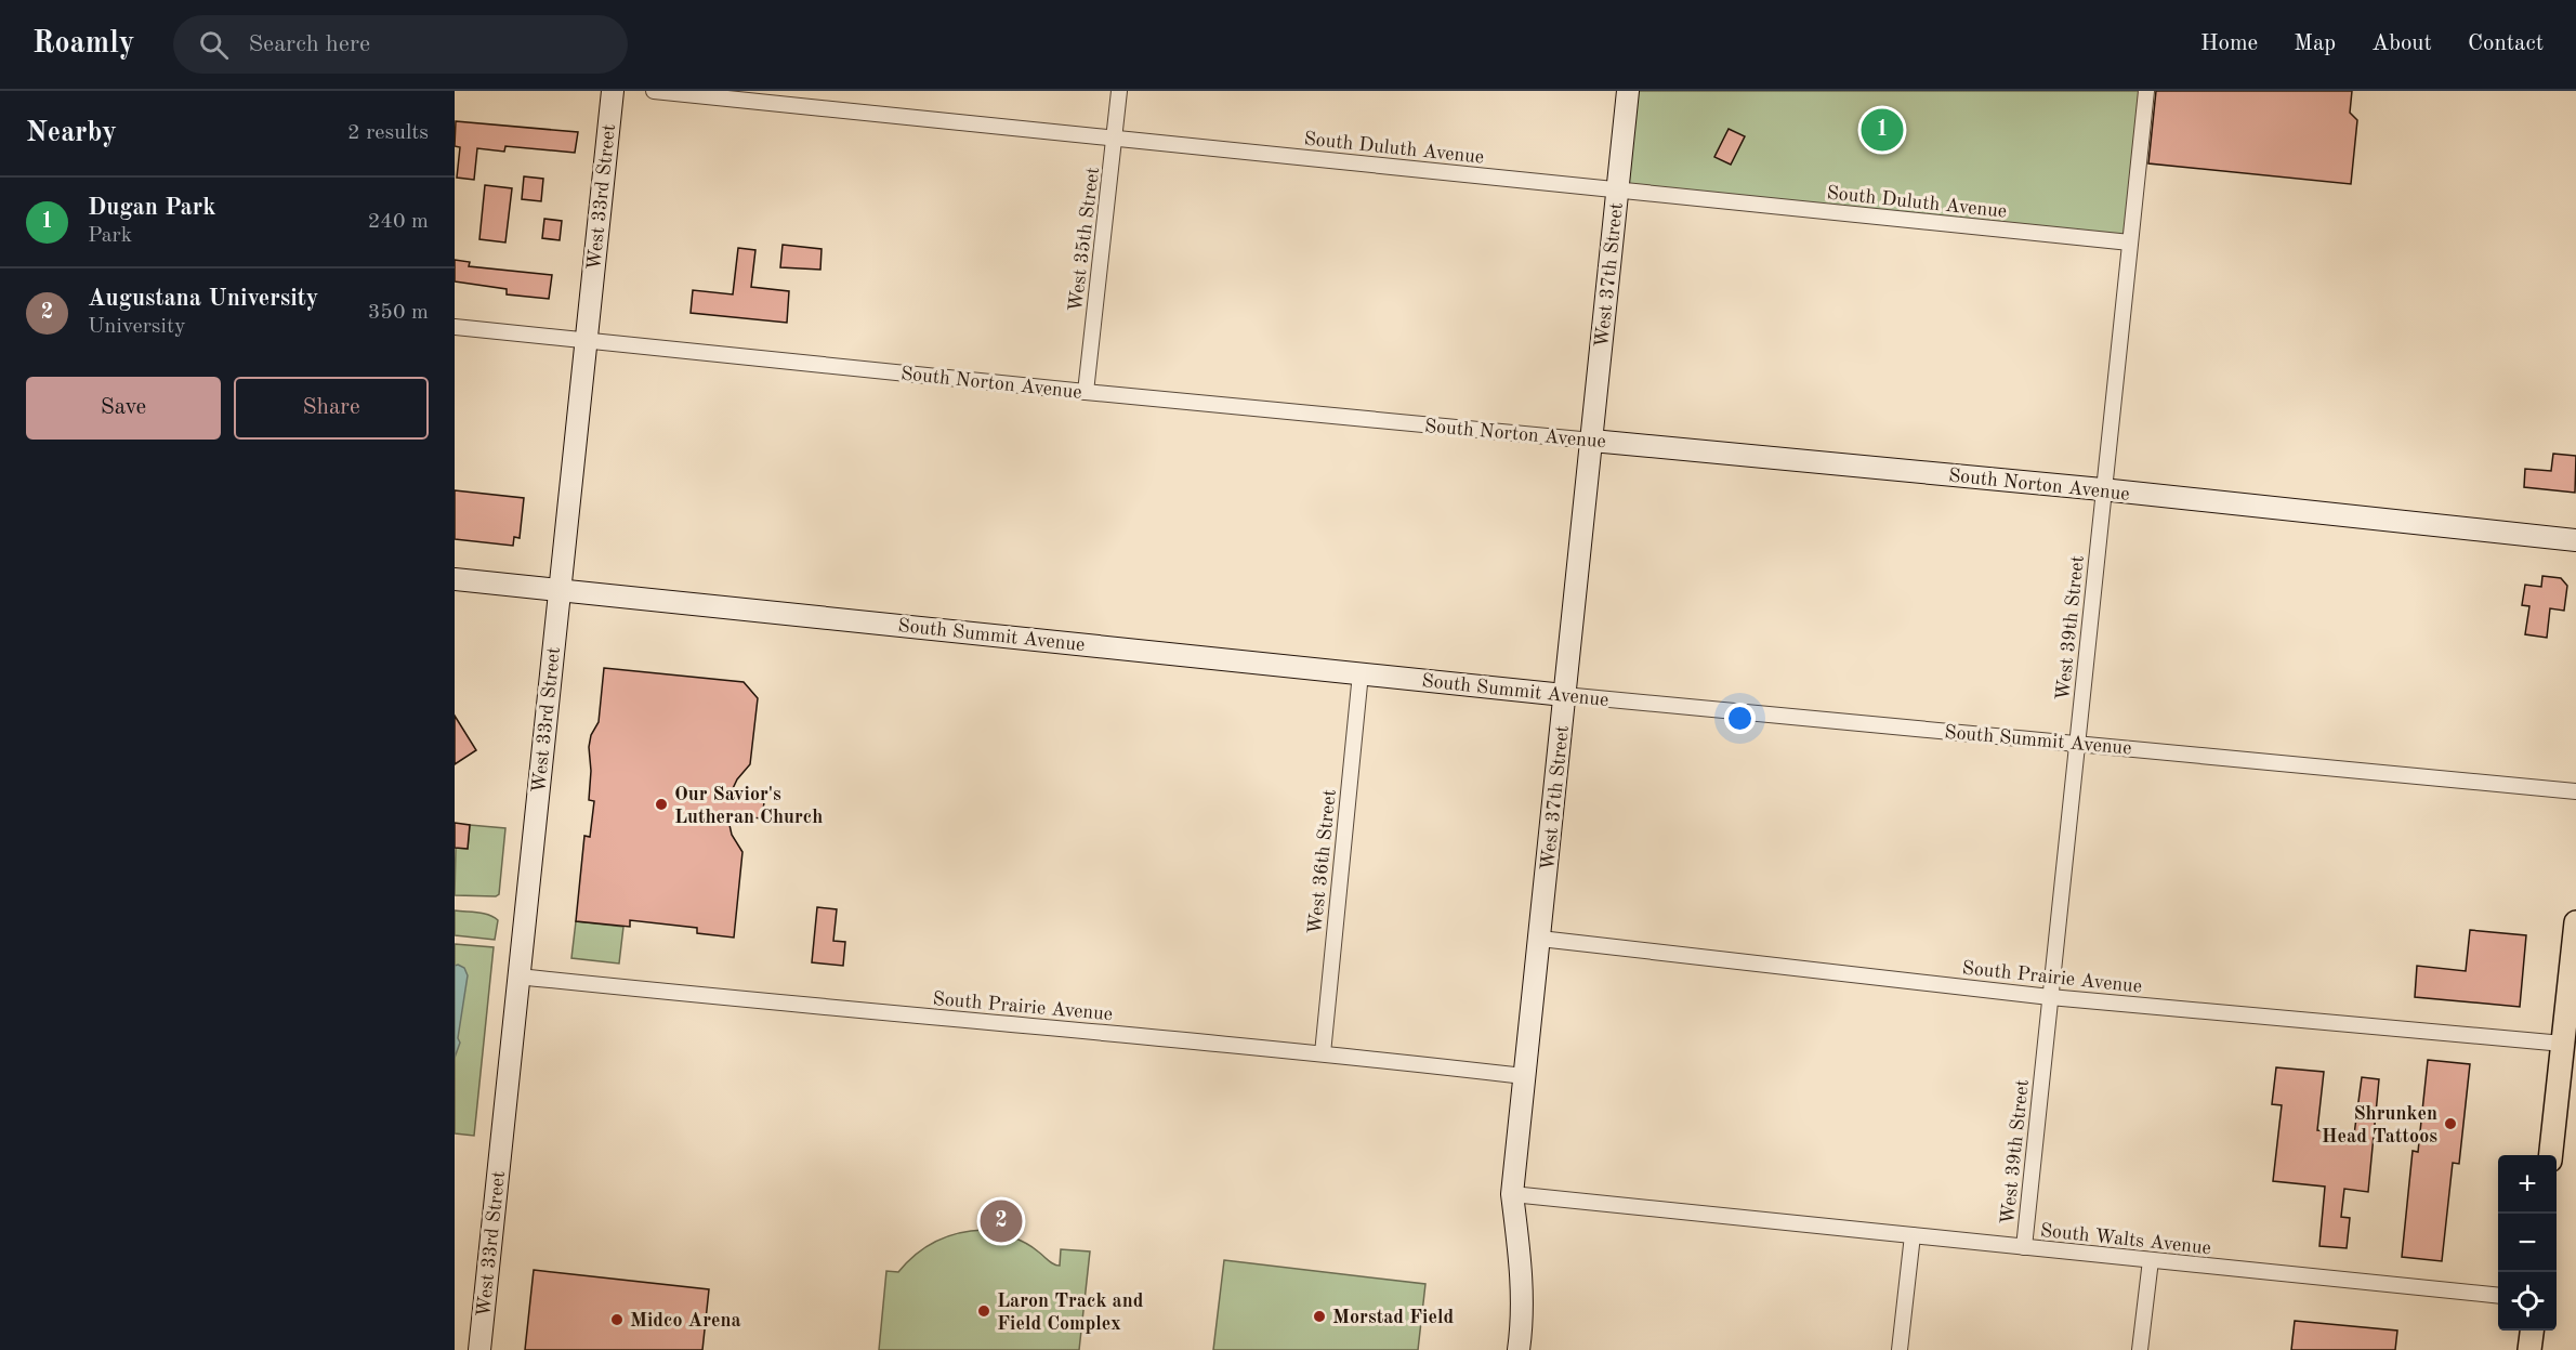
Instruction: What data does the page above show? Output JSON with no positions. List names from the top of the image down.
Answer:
{
  "streets": {
    "street": [
      "South Duluth Avenue",
      "West 33rd Street",
      "West 35th Street",
      "West 37th Street",
      "South Norton Avenue",
      "West 39th Street",
      "South Summit Avenue",
      "West 36th Street",
      "South Prairie Avenue",
      "South Walts Avenue"
    ]
  },
  "crossings": [
    ["South Duluth Avenue", "West 35th Street"],
    ["South Duluth Avenue", "West 37th Street"],
    ["South Duluth Avenue", "West 39th Street"],
    ["West 33rd Street", "South Norton Avenue"],
    ["West 33rd Street", "South Summit Avenue"],
    ["West 33rd Street", "South Prairie Avenue"],
    ["West 35th Street", "South Norton Avenue"],
    ["West 37th Street", "South Norton Avenue"],
    ["West 37th Street", "South Summit Avenue"],
    ["West 37th Street", "South Prairie Avenue"],
    ["West 37th Street", "South Walts Avenue"],
    ["South Norton Avenue", "West 39th Street"],
    ["West 39th Street", "South Summit Avenue"],
    ["West 39th Street", "South Prairie Avenue"],
    ["West 39th Street", "South Walts Avenue"],
    ["South Summit Avenue", "West 36th Street"],
    ["West 36th Street", "South Prairie Avenue"]
  ],
  "places": [
    "Our Savior's Lutheran Church",
    "Shrunken Head Tattoos",
    "Laron Track and Field Complex",
    "Morstad Field",
    "Midco Arena"
  ],
  "page": {
    "header": "Roamly",
    "search": "Search here",
    "nav": [
      "Home",
      "Map",
      "About",
      "Contact"
    ],
    "heading": ["Nearby", "2 results"],
    "pins": ["1", "2"],
    "list": [
      {
        "mark": "1",
        "name": "Dugan Park",
        "note": "Park",
        "value": "240 m"
      },
      {
        "mark": "2",
        "name": "Augustana University",
        "note": "University",
        "value": "350 m"
      }
    ],
    "buttons": ["Save", "Share"],
    "map_buttons": ["+", "−"]
  }
}
